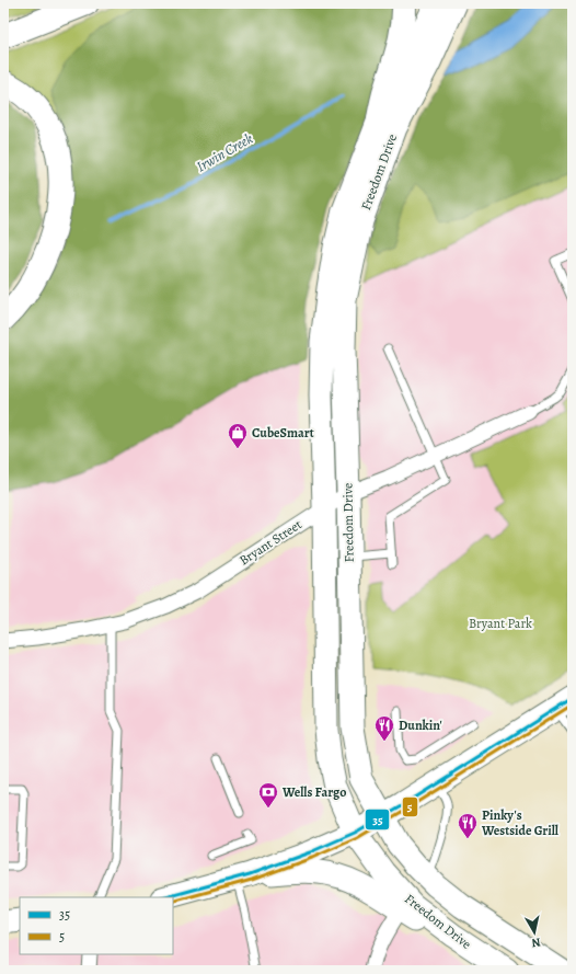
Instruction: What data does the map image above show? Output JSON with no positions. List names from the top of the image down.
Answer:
{
  "streets": {
    "main road": ["Freedom Drive"],
    "street": ["Bryant Street"]
  },
  "crossings": [
    ["Freedom Drive", "Bryant Street"]
  ],
  "water": ["Irwin Creek"],
  "parks": ["Bryant Park"],
  "places": {
    "shop": ["CubeSmart"],
    "restaurant": ["Dunkin'", "Pinky's Westside Grill"],
    "bank": ["Wells Fargo"]
  },
  "lines": ["transit line 35", "transit line 5"],
  "legend": ["35", "5"],
  "north": "bottom"
}
